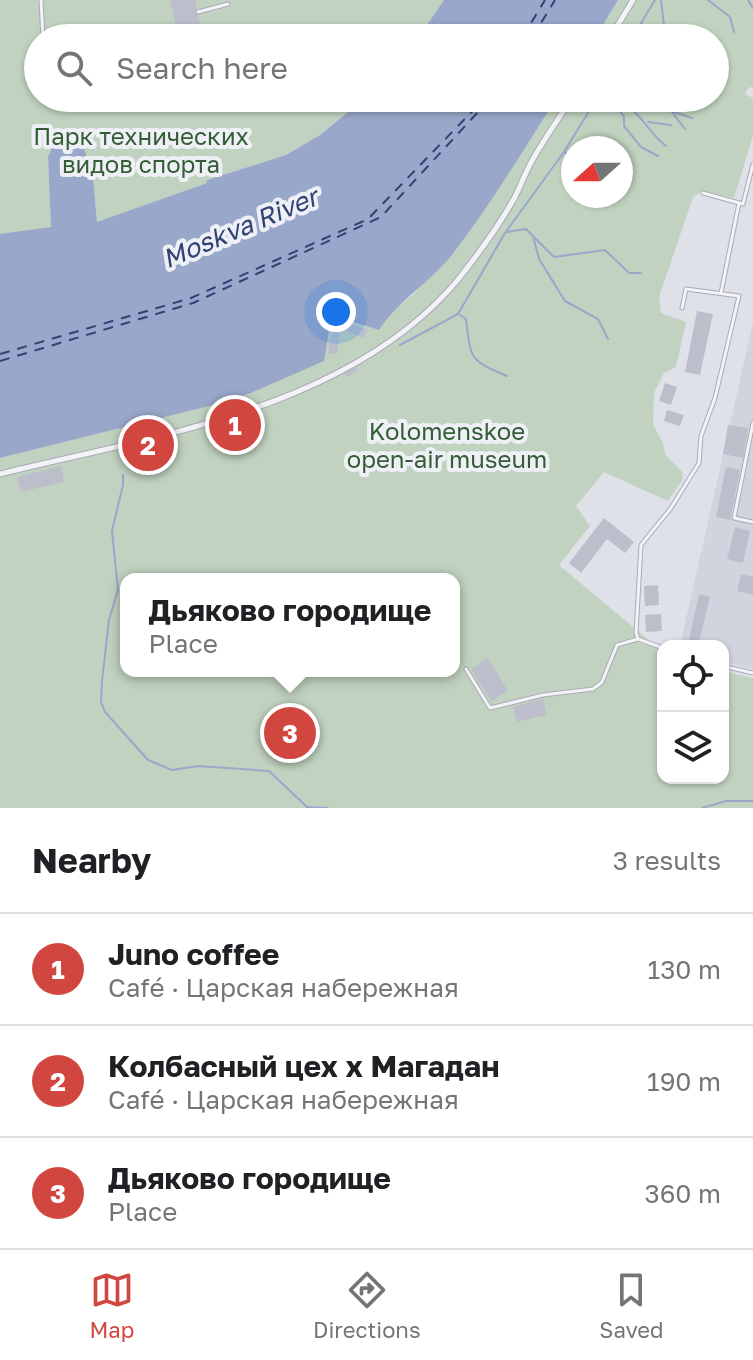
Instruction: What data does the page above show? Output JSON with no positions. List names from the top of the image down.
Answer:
{
  "water": ["Moskva River"],
  "parks": ["Парк технических видов спорта", "Kolomenskoe open-air museum"],
  "north": "left",
  "page": {
    "search": "Search here",
    "pins": ["1", "2", "3"],
    "popup": ["Дьяково городище", "Place"],
    "heading": ["Nearby", "3 results"],
    "list": [
      {
        "mark": "1",
        "name": "Juno coffee",
        "note": "Café · Царская набережная",
        "value": "130 m"
      },
      {
        "mark": "2",
        "name": "Колбасный цех x Магадан",
        "note": "Café · Царская набережная",
        "value": "190 m"
      },
      {
        "mark": "3",
        "name": "Дьяково городище",
        "note": "Place",
        "value": "360 m"
      }
    ],
    "nav": ["Map", "Directions", "Saved"]
  }
}
